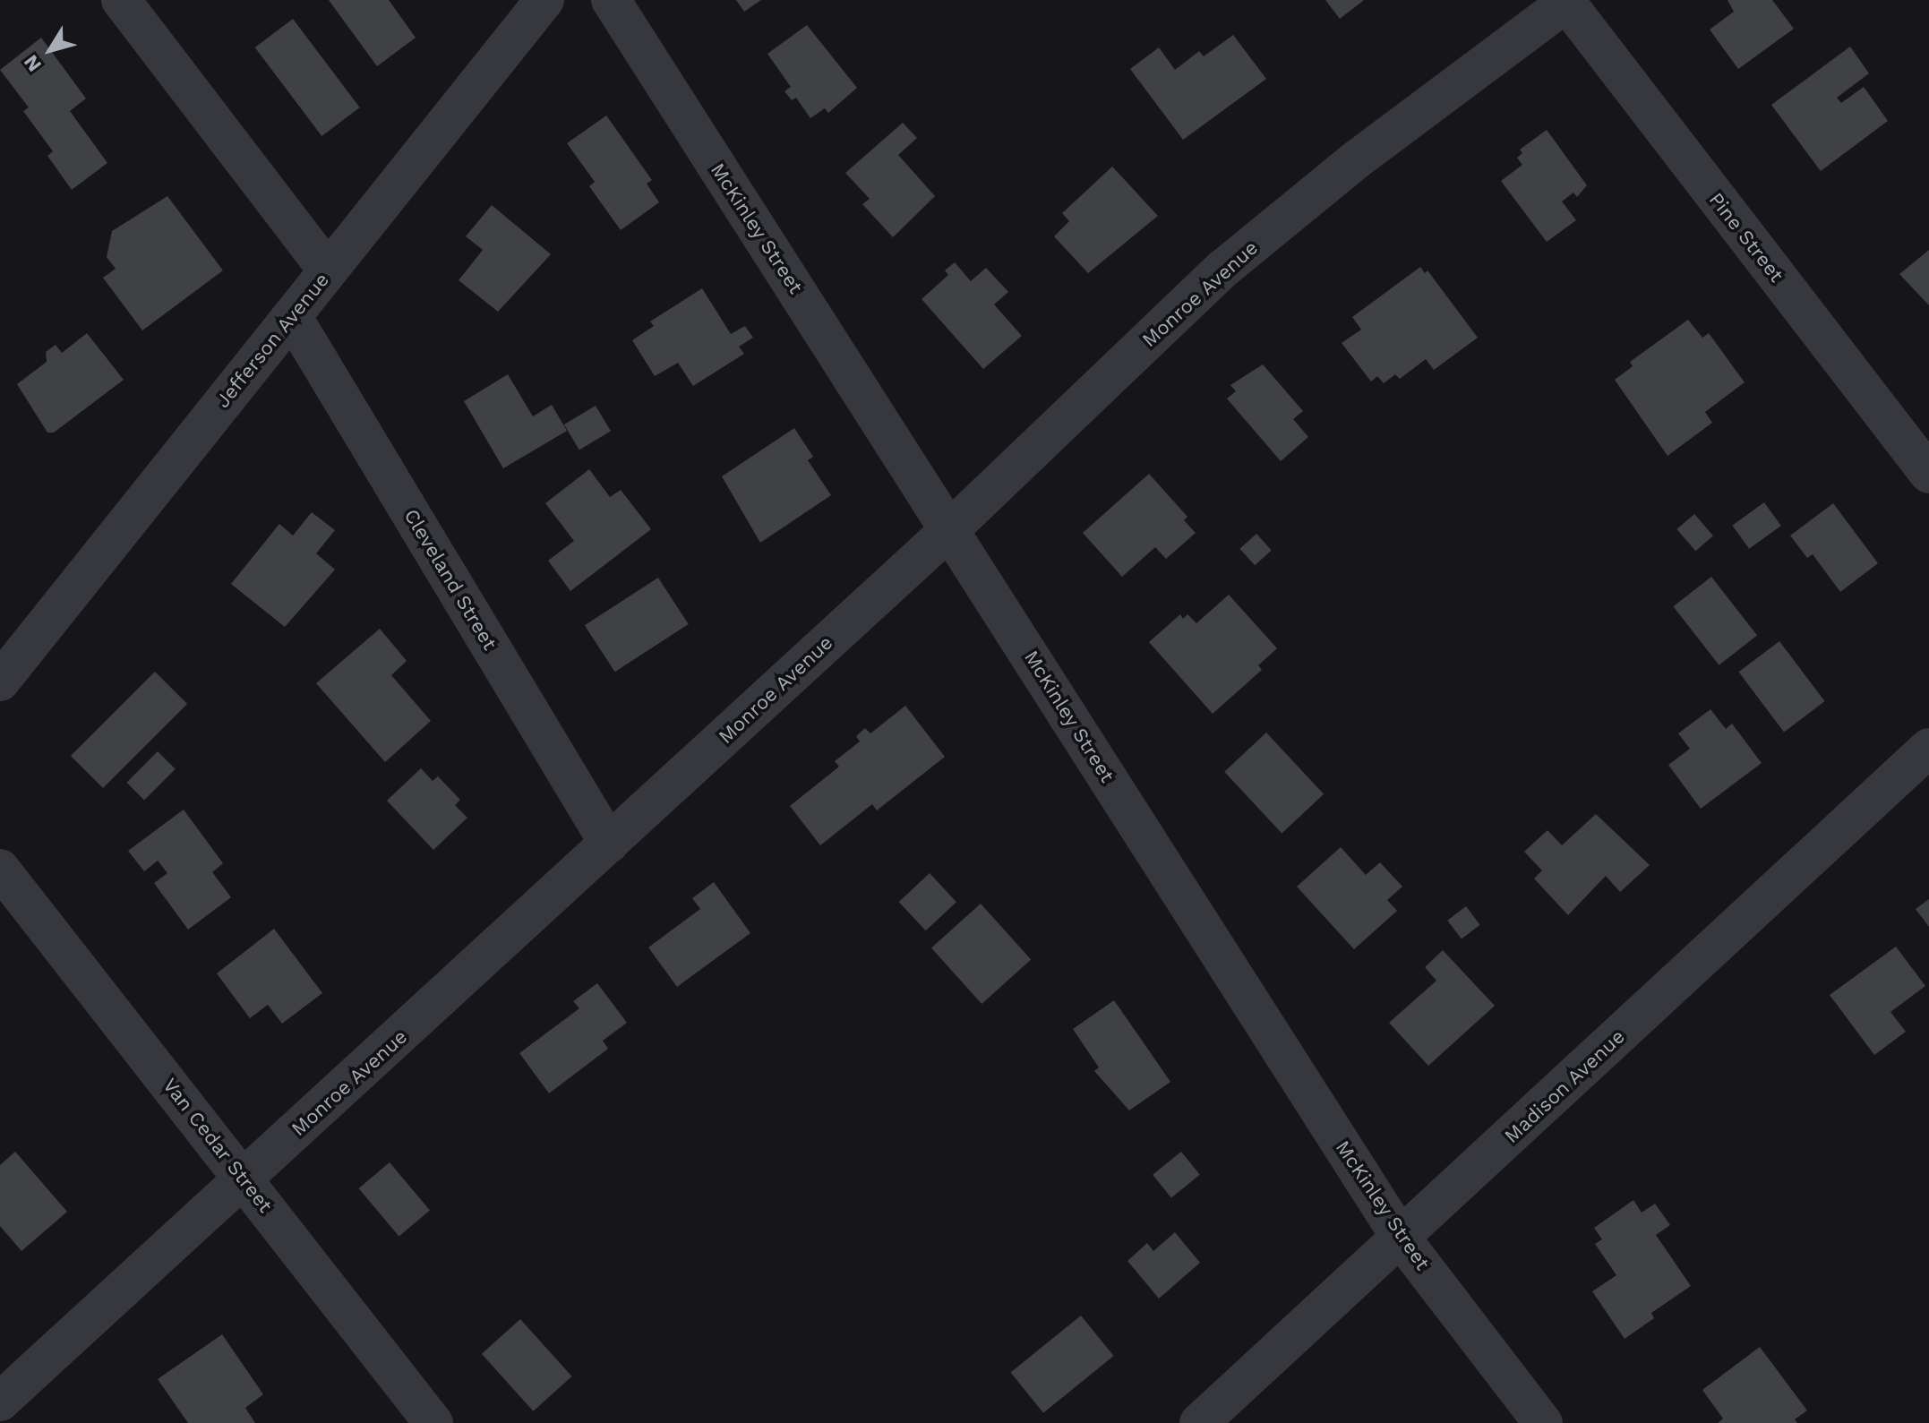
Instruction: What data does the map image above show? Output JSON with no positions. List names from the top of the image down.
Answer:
{
  "streets": {
    "street": [
      "McKinley Street",
      "Pine Street",
      "Monroe Avenue",
      "Jefferson Avenue",
      "Cleveland Street",
      "Madison Avenue",
      "Van Cedar Street"
    ]
  },
  "crossings": [
    ["McKinley Street", "Monroe Avenue"],
    ["McKinley Street", "Madison Avenue"],
    ["Pine Street", "Monroe Avenue"],
    ["Monroe Avenue", "Cleveland Street"],
    ["Monroe Avenue", "Van Cedar Street"],
    ["Jefferson Avenue", "Cleveland Street"]
  ],
  "north": "bottom left"
}
